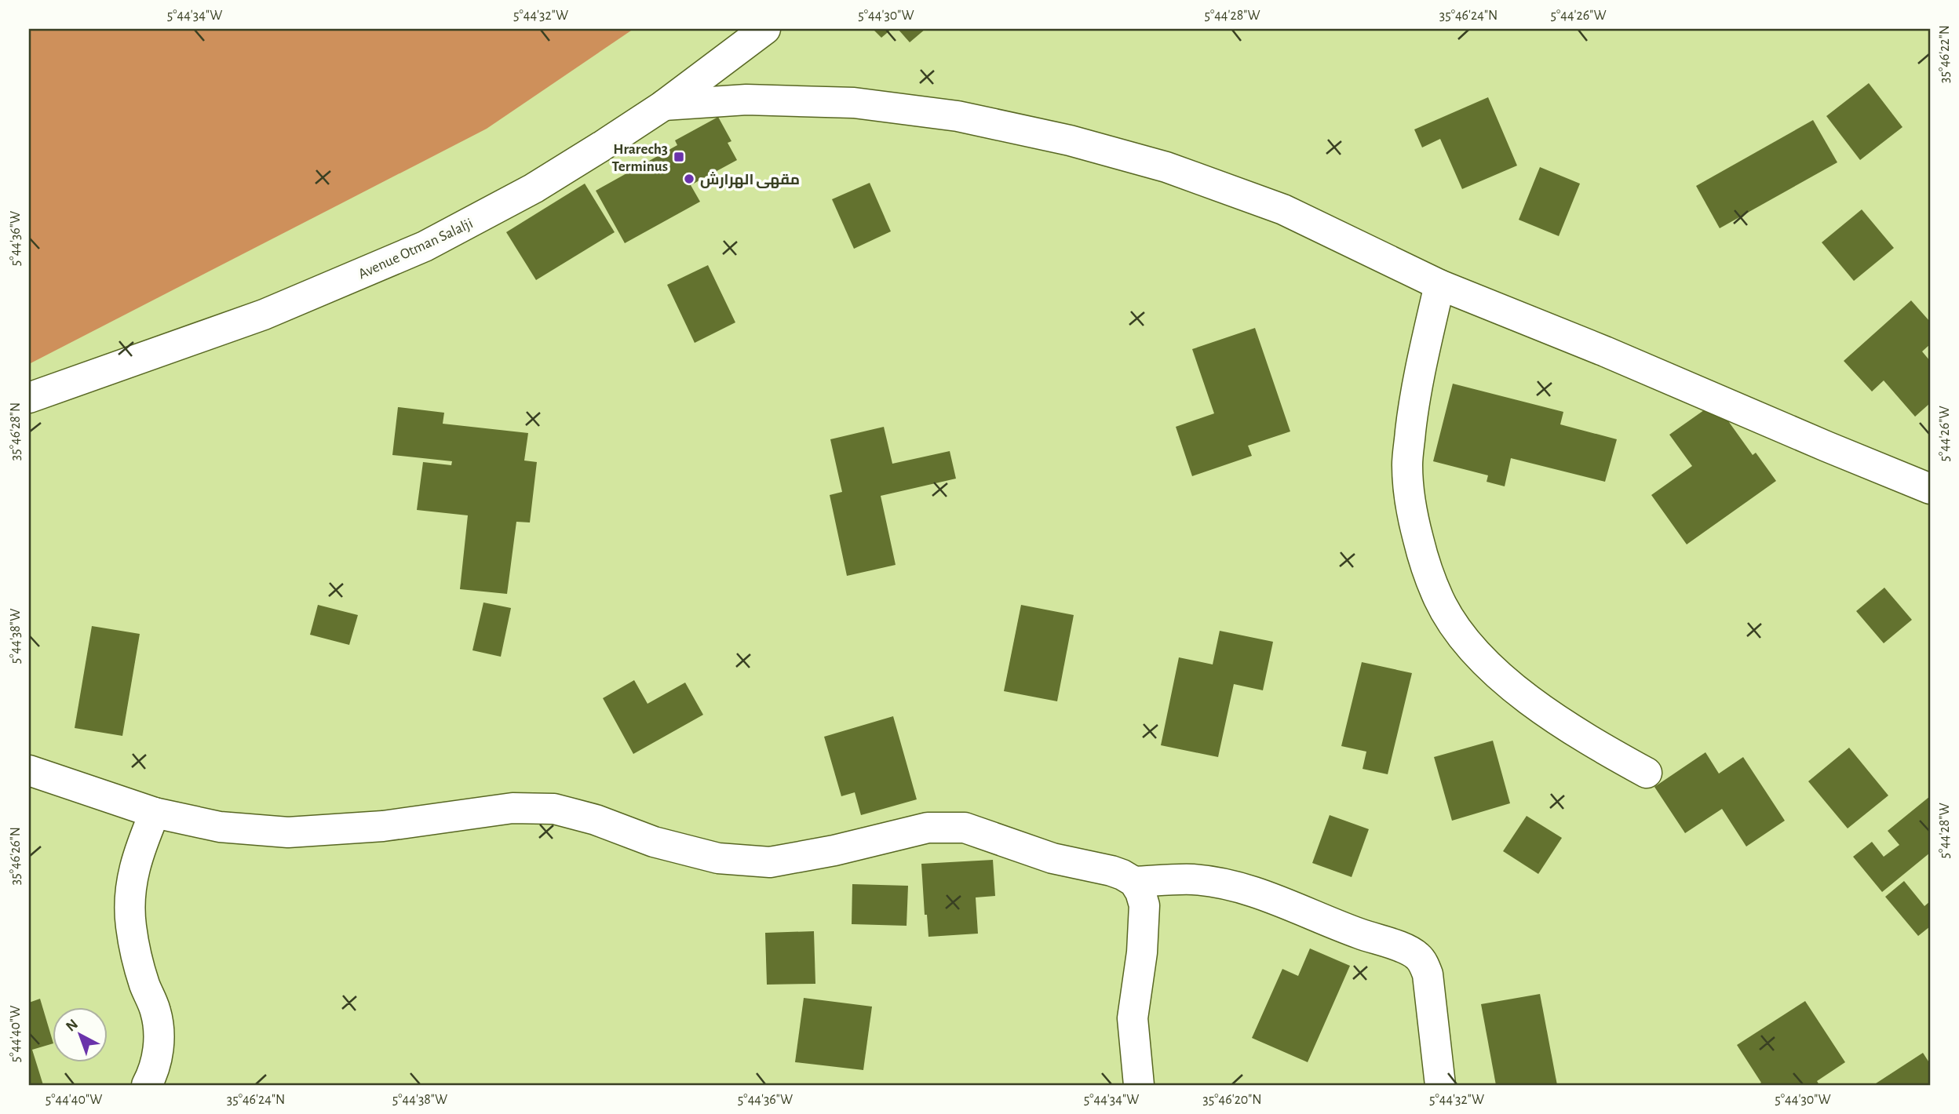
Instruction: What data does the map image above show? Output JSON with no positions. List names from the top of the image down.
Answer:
{
  "streets": {
    "street": ["Avenue Otman Salalji"]
  },
  "places": {
    "transit": ["Hrarech3 Terminus"],
    "other": ["مقهى الهرارش"]
  },
  "north": "top left",
  "coordinates": [
    "5°44'34\"W",
    "5°44'32\"W",
    "5°44'30\"W",
    "5°44'28\"W",
    "35°46'24\"N",
    "5°44'26\"W",
    "35°46'22\"N",
    "5°44'36\"W",
    "35°46'28\"N",
    "5°44'38\"W",
    "35°46'26\"N",
    "5°44'40\"W",
    "35°46'20\"N"
  ]
}
